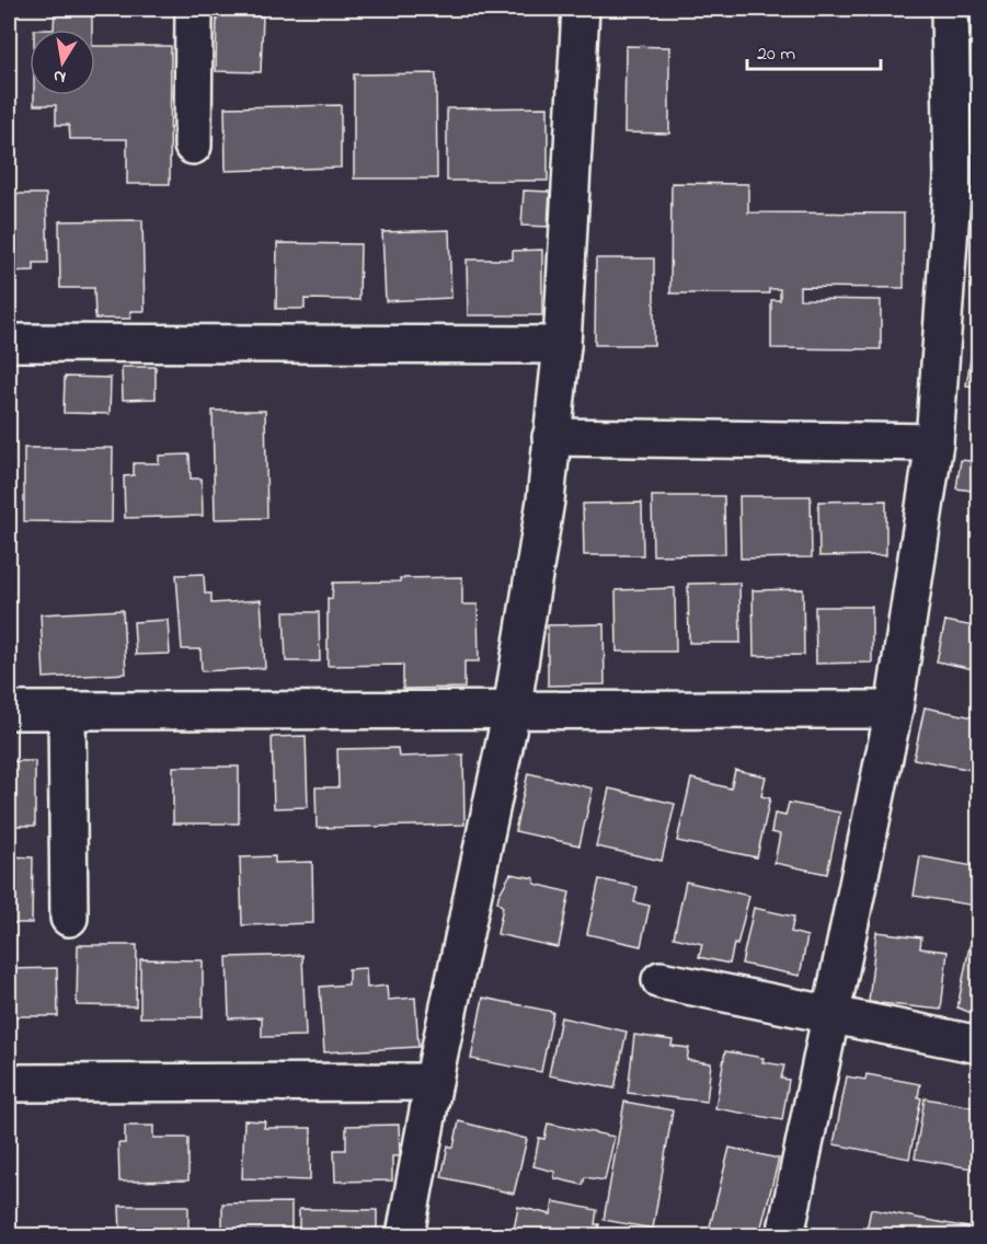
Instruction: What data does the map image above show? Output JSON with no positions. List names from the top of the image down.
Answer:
{
  "scale_bar": "20 m",
  "north": "bottom"
}
